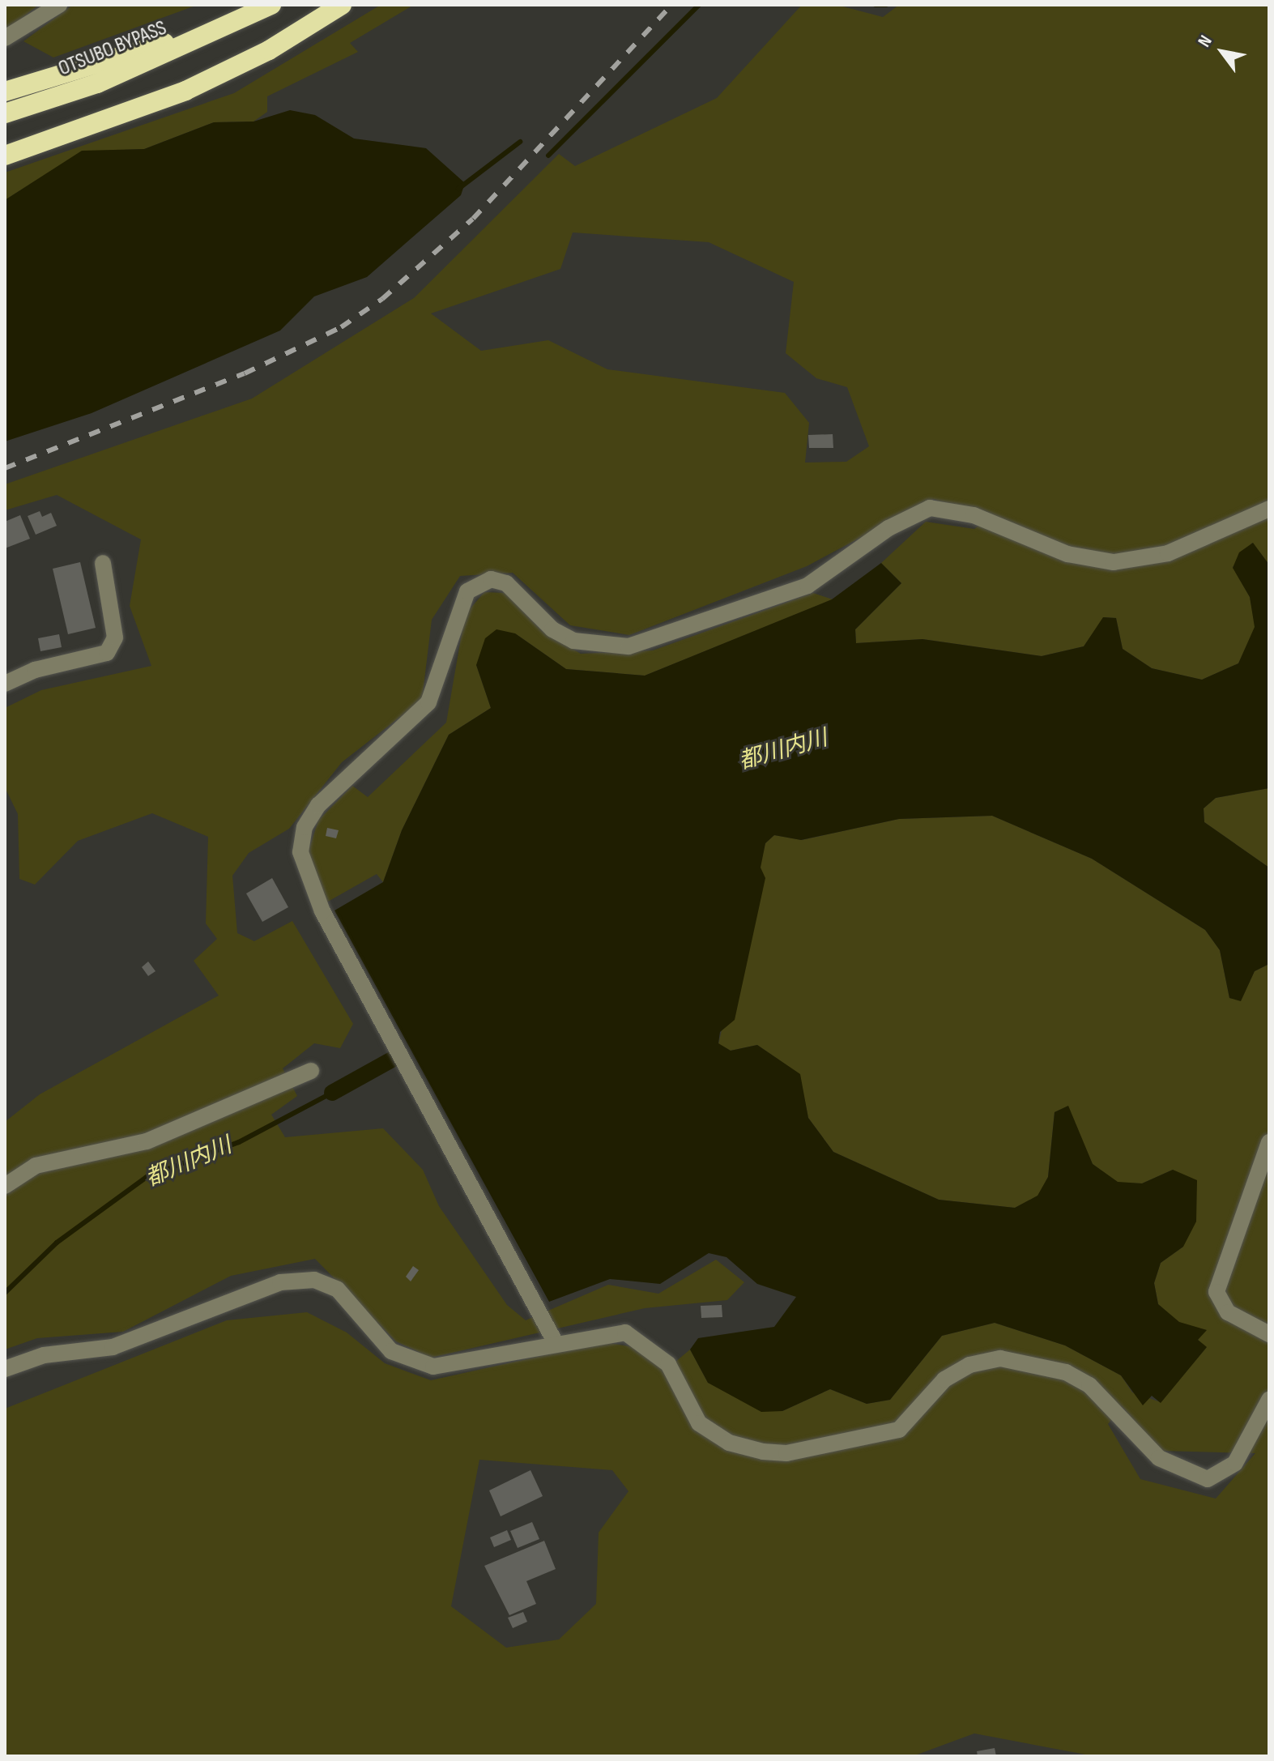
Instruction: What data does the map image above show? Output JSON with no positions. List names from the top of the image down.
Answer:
{
  "streets": {
    "highway": ["OTSUBO BYPASS"]
  },
  "water": ["都川内川"],
  "north": "top left"
}
